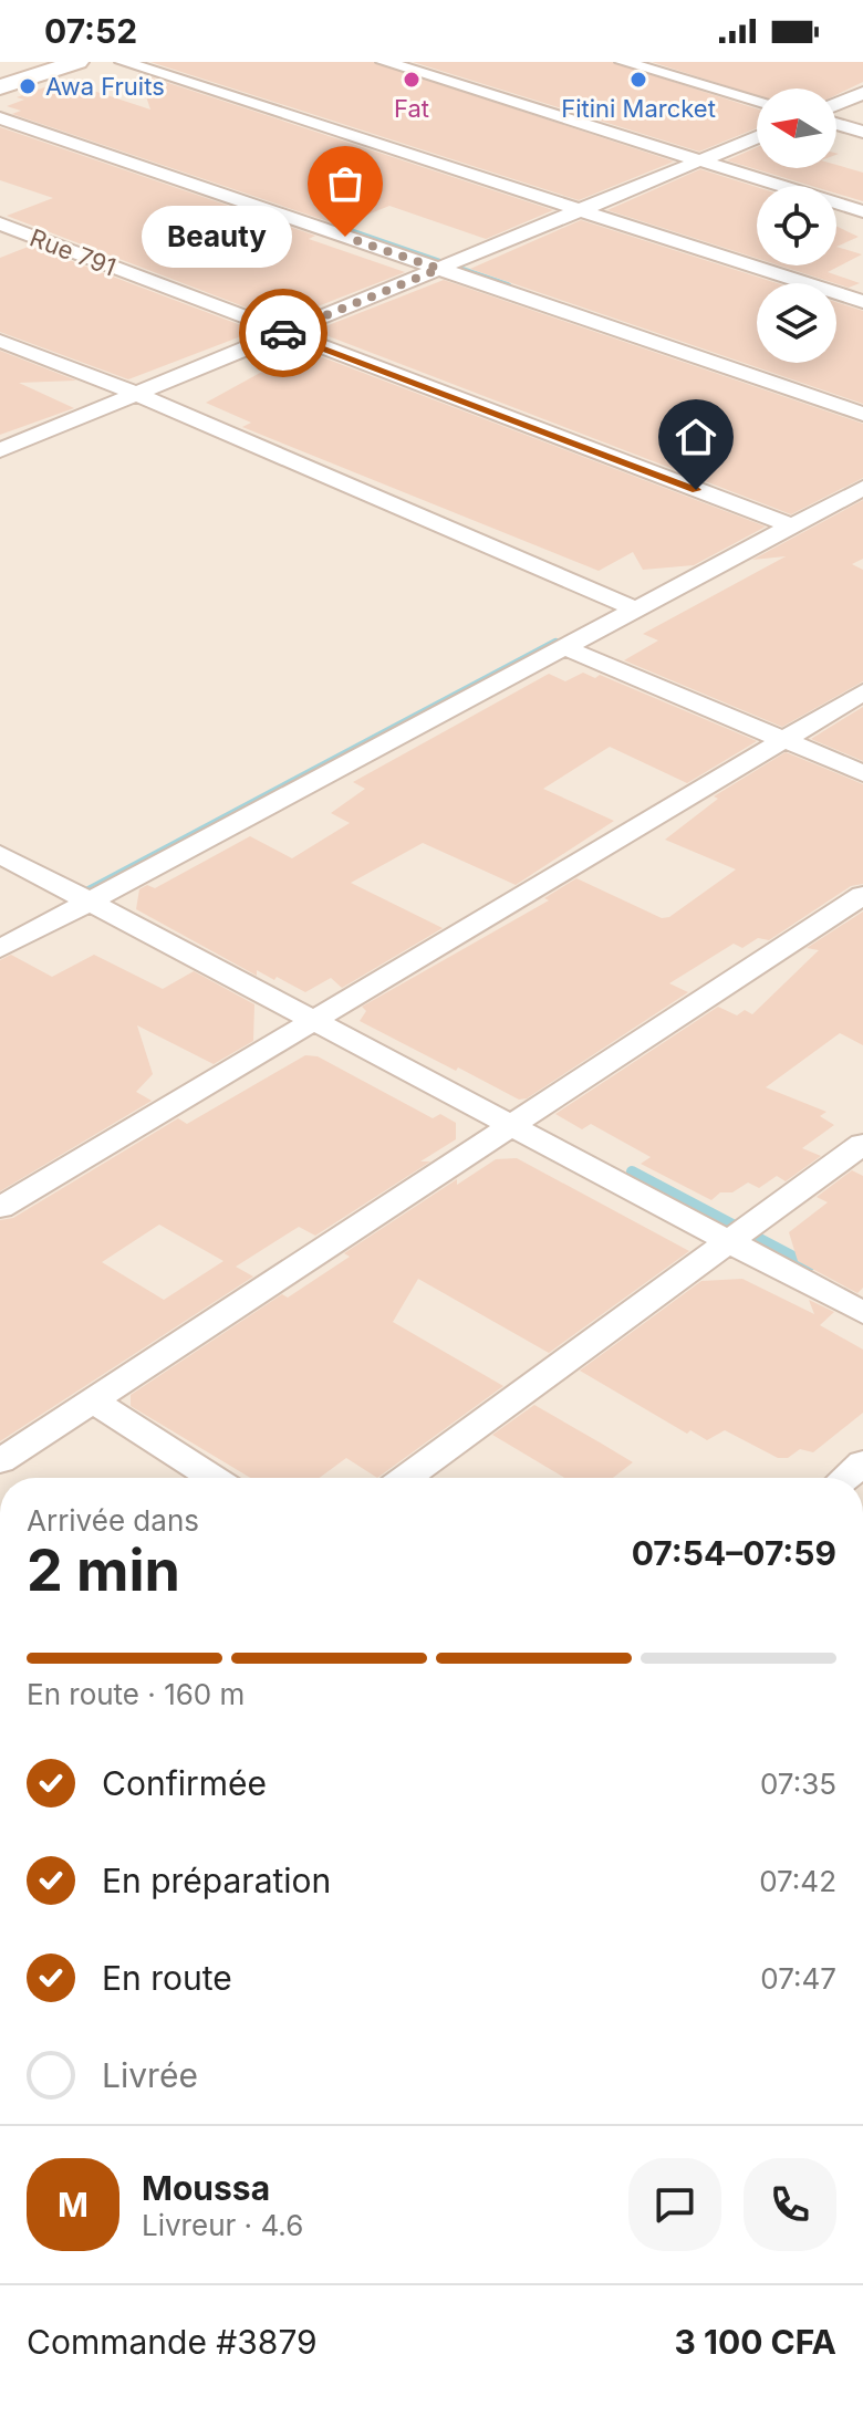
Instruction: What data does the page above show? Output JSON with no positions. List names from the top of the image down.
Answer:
{
  "streets": {
    "street": ["Rue 791"]
  },
  "places": [
    "Fat",
    "Fitini Marcket",
    "Awa Fruits",
    "Beauty"
  ],
  "north": "left",
  "page": {
    "status": "07:52",
    "bubble": "Beauty",
    "heading": ["2 min", "Arrivée dans", "07:54–07:59"],
    "panel": [
      "Moussa",
      "Livreur · 4.6",
      "Commande #3879",
      "3 100 CFA"
    ],
    "bar": "En route · 160 m",
    "list": [
      ["Confirmée", "07:35"],
      ["En préparation", "07:42"],
      ["En route", "07:47"],
      "Livrée"
    ],
    "round": "M"
  }
}
